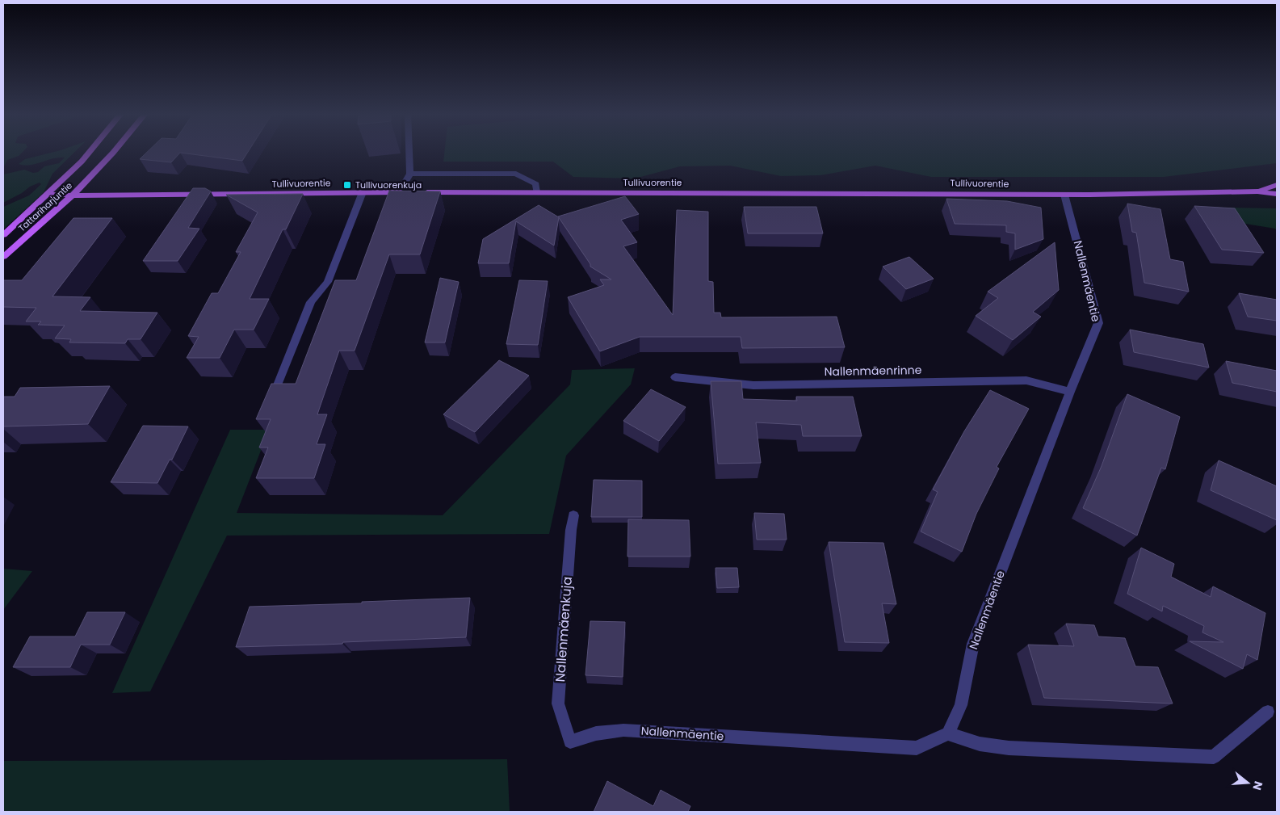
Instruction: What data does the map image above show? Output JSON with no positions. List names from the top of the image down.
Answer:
{
  "streets": {
    "main road": ["Tullivuorentie", "Tattariharjuntie"],
    "street": ["Nallenmäentie", "Nallenmäenrinne", "Nallenmäenkuja"]
  },
  "crossings": [
    ["Tullivuorentie", "Tattariharjuntie"],
    ["Tullivuorentie", "Nallenmäentie"],
    ["Nallenmäentie", "Nallenmäenrinne"],
    ["Nallenmäentie", "Nallenmäenkuja"]
  ],
  "places": {
    "transit": ["Tullivuorenkuja"]
  },
  "north": "right"
}
